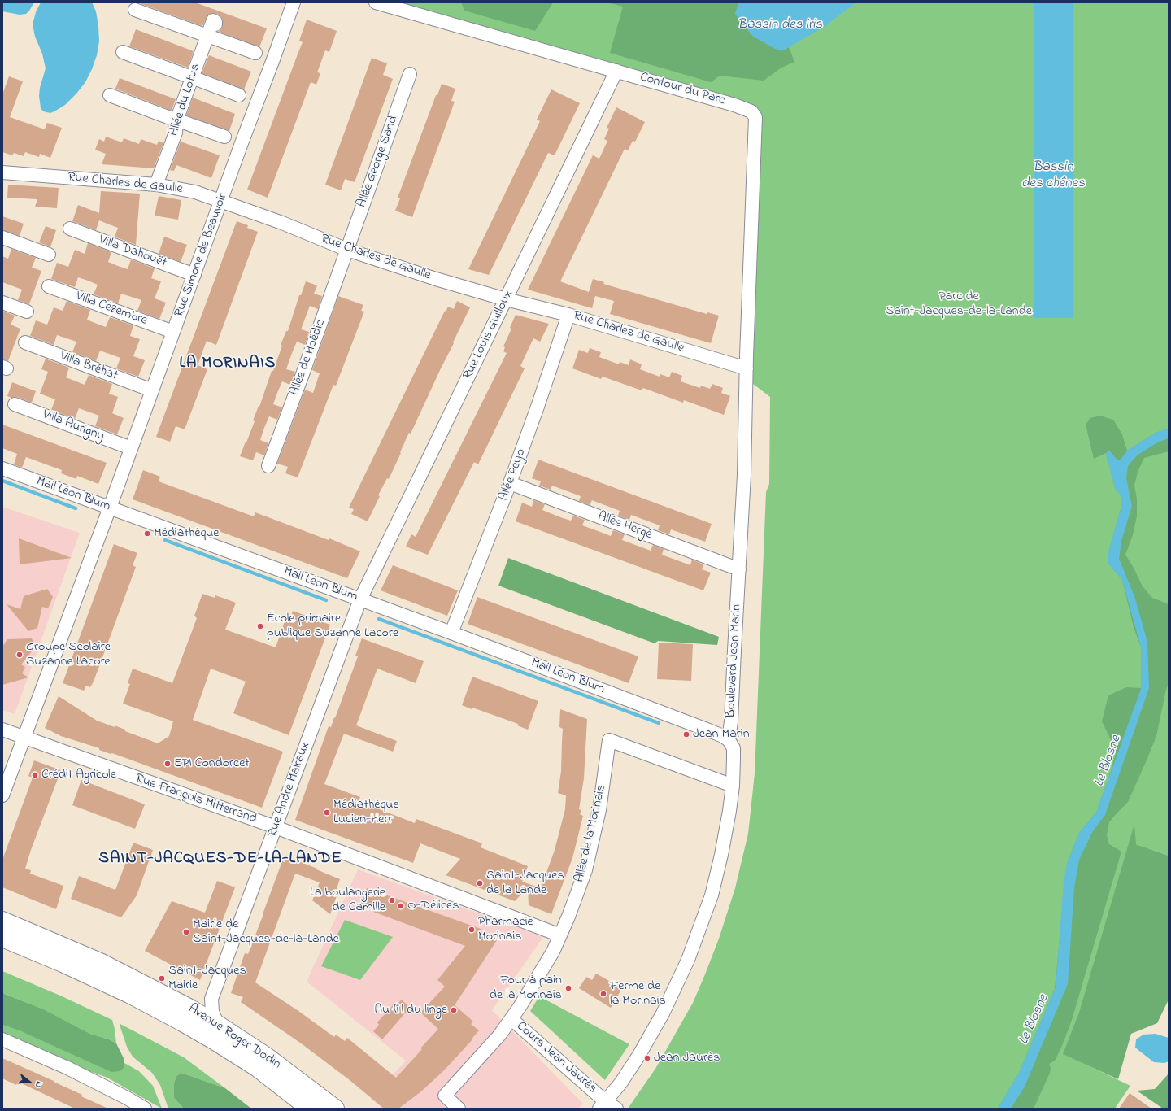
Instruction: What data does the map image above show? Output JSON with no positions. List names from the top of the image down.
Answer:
{
  "streets": {
    "main road": ["Avenue Roger Dodin"],
    "street": [
      "Contour du Parc",
      "Allée du Lotus",
      "Allée George Sand",
      "Rue Charles de Gaulle",
      "Villa Dahouët",
      "Rue Simone de Beauvoir",
      "Villa Cézembre",
      "Rue Louis Guilloux",
      "Allée de Hoëdic",
      "Villa Bréhat",
      "Villa Aurigny",
      "Allée Peyo",
      "Mail Léon Blum",
      "Allée Hergé",
      "Boulevard Jean Marin",
      "Rue André Malraux",
      "Rue François Mitterrand",
      "Allée de la Morinais",
      "Cours Jean Jaurès"
    ]
  },
  "crossings": [
    ["Contour du Parc", "Rue Charles de Gaulle"],
    ["Contour du Parc", "Rue Louis Guilloux"],
    ["Contour du Parc", "Boulevard Jean Marin"],
    ["Allée du Lotus", "Rue Charles de Gaulle"],
    ["Allée George Sand", "Rue Charles de Gaulle"],
    ["Allée George Sand", "Allée de Hoëdic"],
    ["Rue Charles de Gaulle", "Rue Simone de Beauvoir"],
    ["Rue Charles de Gaulle", "Rue Louis Guilloux"],
    ["Rue Charles de Gaulle", "Allée de Hoëdic"],
    ["Rue Charles de Gaulle", "Allée Peyo"],
    ["Rue Charles de Gaulle", "Boulevard Jean Marin"],
    ["Villa Dahouët", "Rue Simone de Beauvoir"],
    ["Rue Simone de Beauvoir", "Villa Cézembre"],
    ["Rue Simone de Beauvoir", "Villa Bréhat"],
    ["Rue Simone de Beauvoir", "Villa Aurigny"],
    ["Rue Simone de Beauvoir", "Mail Léon Blum"],
    ["Rue Simone de Beauvoir", "Rue François Mitterrand"],
    ["Rue Louis Guilloux", "Mail Léon Blum"],
    ["Rue Louis Guilloux", "Rue André Malraux"],
    ["Allée Peyo", "Mail Léon Blum"],
    ["Allée Peyo", "Allée Hergé"],
    ["Mail Léon Blum", "Boulevard Jean Marin"],
    ["Mail Léon Blum", "Rue André Malraux"],
    ["Allée Hergé", "Boulevard Jean Marin"],
    ["Boulevard Jean Marin", "Allée de la Morinais"],
    ["Boulevard Jean Marin", "Cours Jean Jaurès"],
    ["Rue André Malraux", "Rue François Mitterrand"],
    ["Rue André Malraux", "Avenue Roger Dodin"],
    ["Rue François Mitterrand", "Allée de la Morinais"],
    ["Allée de la Morinais", "Cours Jean Jaurès"]
  ],
  "districts": ["LA MORINAIS", "SAINT-JACQUES-DE-LA-LANDE"],
  "water": ["Bassin des iris", "Bassin des chênes", "Le Blosne"],
  "parks": ["Parc de Saint-Jacques-de-la-Lande"],
  "places": [
    "Médiathèque",
    "École primaire publique Suzanne Lacore",
    "Groupe Scolaire Suzanne Lacore",
    "Jean Marin",
    "EPI Condorcet",
    "Crédit Agricole",
    "Médiathèque Lucien-Herr",
    "Saint-Jacques de la Lande",
    "La boulangerie de Camille",
    "O-Délices",
    "Pharmacie Morinais",
    "Mairie de Saint-Jacques-de-la-Lande",
    "Saint-Jacques Mairie",
    "Four à pain de la Morinais",
    "Ferme de la Morinais",
    "Au fil du linge",
    "Jean Jaurès"
  ],
  "north": "right"
}
